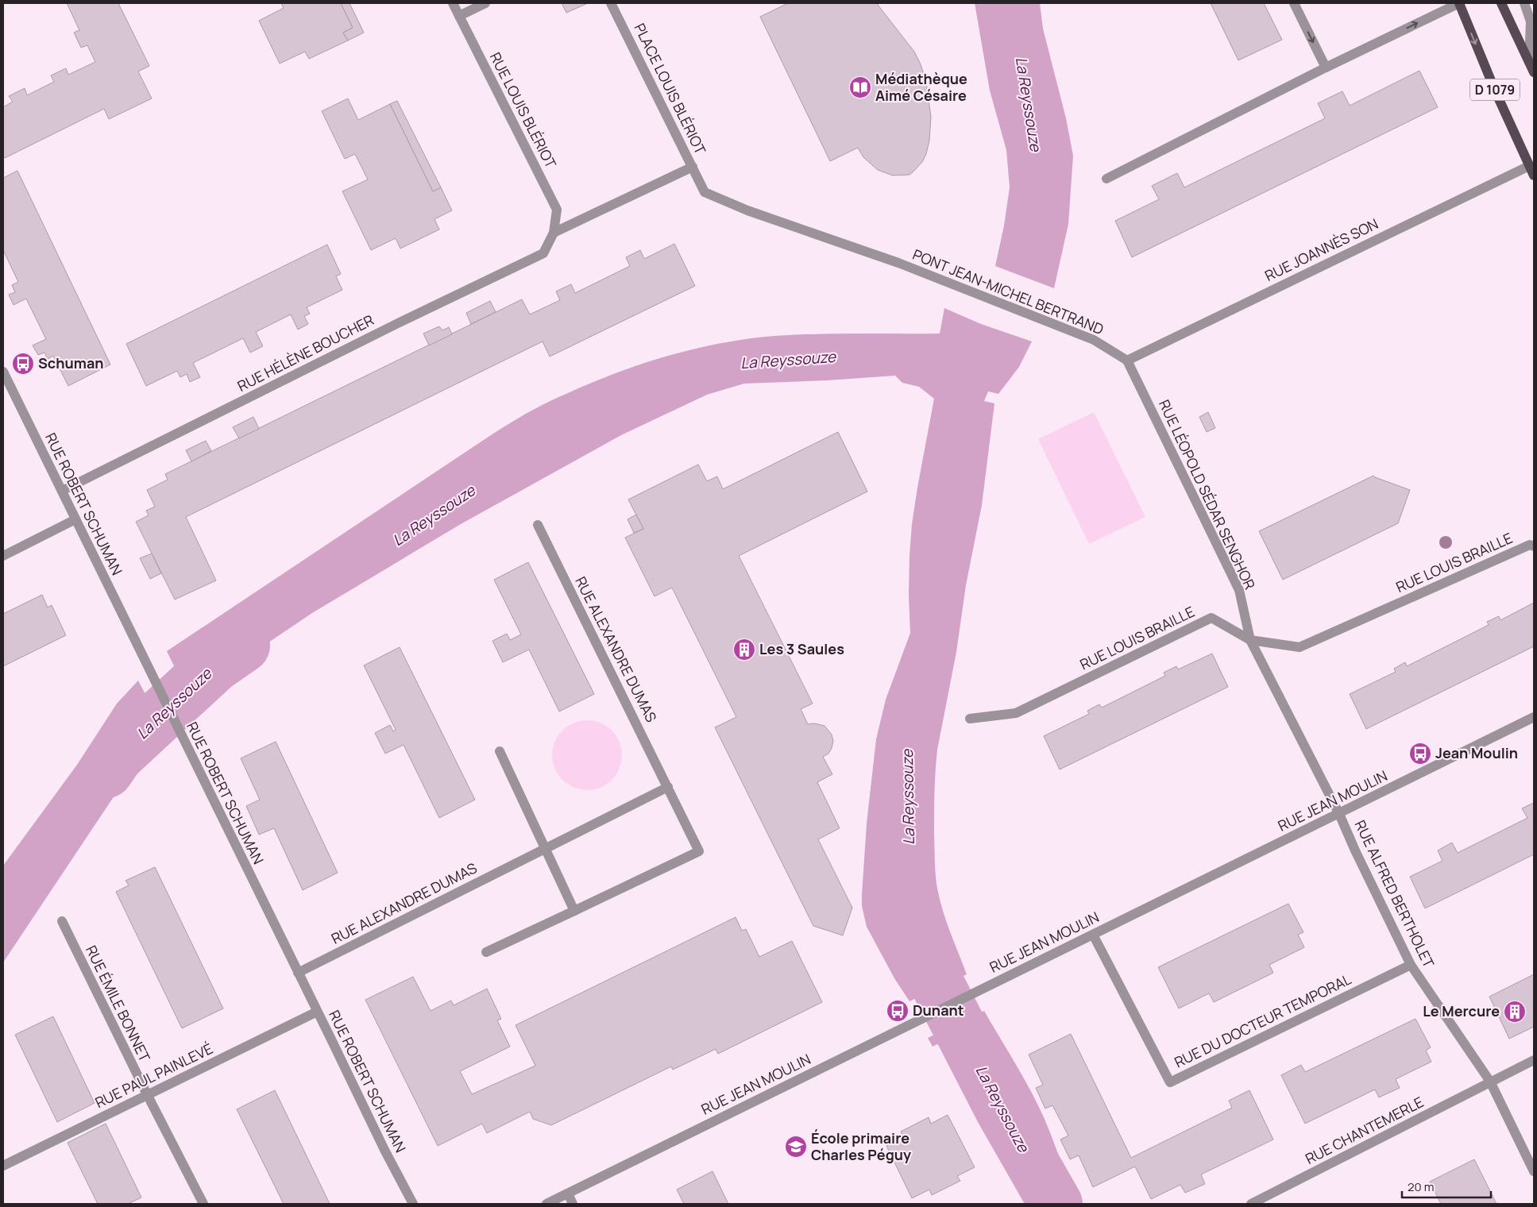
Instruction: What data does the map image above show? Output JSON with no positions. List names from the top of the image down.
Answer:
{
  "streets": {
    "main road": ["D 1079"],
    "street": [
      "PLACE LOUIS BLÉRIOT",
      "RUE LOUIS BLÉRIOT",
      "RUE JOANNÈS SON",
      "PONT JEAN-MICHEL BERTRAND",
      "RUE HÉLÈNE BOUCHER",
      "RUE LÉOPOLD SÉDAR SENGHOR",
      "RUE ROBERT SCHUMAN",
      "RUE LOUIS BRAILLE",
      "RUE ALEXANDRE DUMAS",
      "RUE JEAN MOULIN",
      "RUE ALFRED BERTHOLET",
      "RUE ÉMILE BONNET",
      "RUE DU DOCTEUR TEMPORAL",
      "RUE PAUL PAINLEVÉ",
      "RUE CHANTEMERLE"
    ]
  },
  "crossings": [
    ["PLACE LOUIS BLÉRIOT", "RUE LOUIS BLÉRIOT"],
    ["PLACE LOUIS BLÉRIOT", "PONT JEAN-MICHEL BERTRAND"],
    ["PLACE LOUIS BLÉRIOT", "RUE HÉLÈNE BOUCHER"],
    ["D 1079", "RUE JOANNÈS SON"],
    ["RUE LOUIS BLÉRIOT", "RUE HÉLÈNE BOUCHER"],
    ["RUE JOANNÈS SON", "PONT JEAN-MICHEL BERTRAND"],
    ["RUE JOANNÈS SON", "RUE LÉOPOLD SÉDAR SENGHOR"],
    ["PONT JEAN-MICHEL BERTRAND", "RUE LÉOPOLD SÉDAR SENGHOR"],
    ["RUE HÉLÈNE BOUCHER", "RUE ROBERT SCHUMAN"],
    ["RUE LÉOPOLD SÉDAR SENGHOR", "RUE LOUIS BRAILLE"],
    ["RUE LÉOPOLD SÉDAR SENGHOR", "RUE JEAN MOULIN"],
    ["RUE LÉOPOLD SÉDAR SENGHOR", "RUE ALFRED BERTHOLET"],
    ["RUE ROBERT SCHUMAN", "RUE ALEXANDRE DUMAS"],
    ["RUE ROBERT SCHUMAN", "RUE PAUL PAINLEVÉ"],
    ["RUE JEAN MOULIN", "RUE ALFRED BERTHOLET"],
    ["RUE JEAN MOULIN", "RUE DU DOCTEUR TEMPORAL"],
    ["RUE ALFRED BERTHOLET", "RUE DU DOCTEUR TEMPORAL"],
    ["RUE ALFRED BERTHOLET", "RUE CHANTEMERLE"],
    ["RUE ÉMILE BONNET", "RUE PAUL PAINLEVÉ"]
  ],
  "water": ["La Reyssouze"],
  "places": {
    "library": ["Médiathèque Aimé Césaire"],
    "bus stop": ["Schuman", "Jean Moulin", "Dunant"],
    "building": ["Les 3 Saules", "Le Mercure"],
    "school or university": ["École primaire Charles Péguy"]
  },
  "scale_bar": "20 m"
}
